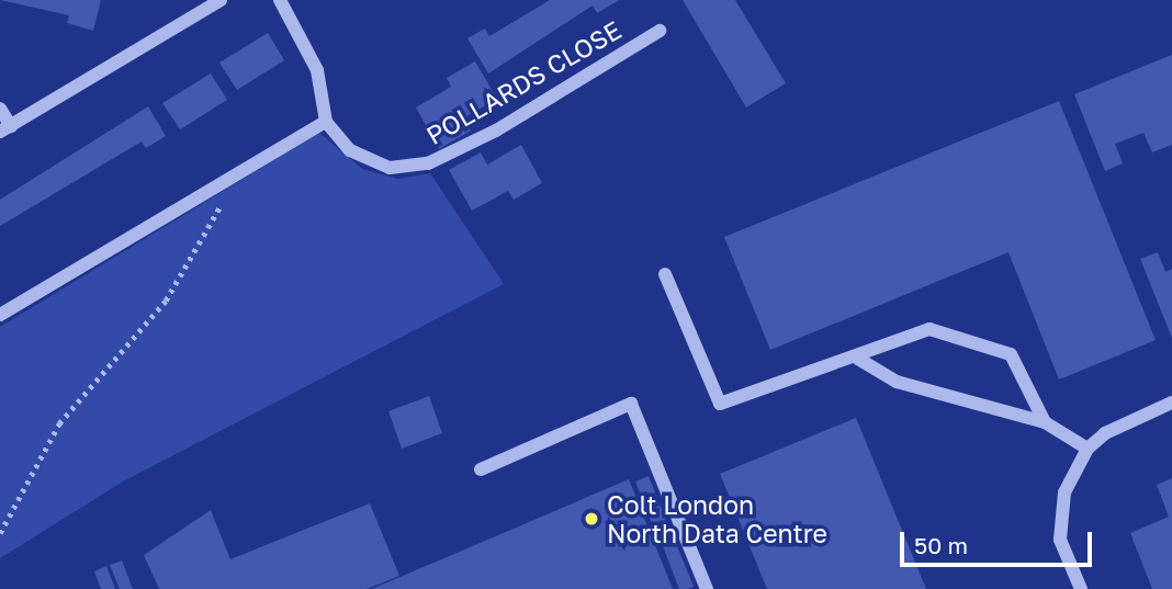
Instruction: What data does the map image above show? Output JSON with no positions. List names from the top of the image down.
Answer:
{
  "streets": {
    "street": ["POLLARDS CLOSE"]
  },
  "places": ["Colt London North Data Centre"],
  "scale_bar": "50 m"
}
